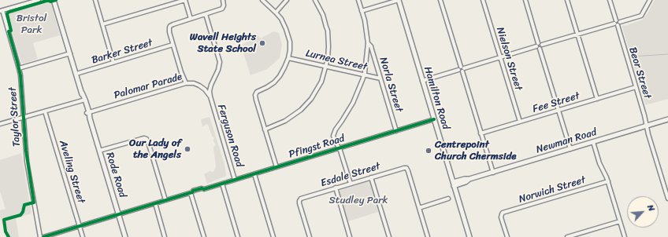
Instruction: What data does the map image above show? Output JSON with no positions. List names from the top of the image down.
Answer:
{
  "streets": {
    "main road": ["Hamilton Road", "Newman Road", "Rode Road"],
    "street": [
      "Barker Street",
      "Nielson Street",
      "Lurnea Street",
      "Beor Street",
      "Norla Street",
      "Palomar Parade",
      "Fee Street",
      "Taylor Street",
      "Ferguson Road",
      "Pfingst Road",
      "Aveling Street",
      "Esdale Street",
      "Norwich Street"
    ]
  },
  "crossings": [
    ["Barker Street", "Rode Road"],
    ["Nielson Street", "Fee Street"],
    ["Lurnea Street", "Norla Street"],
    ["Beor Street", "Fee Street"],
    ["Beor Street", "Newman Road"],
    ["Norla Street", "Pfingst Road"],
    ["Palomar Parade", "Ferguson Road"],
    ["Palomar Parade", "Rode Road"],
    ["Hamilton Road", "Newman Road"],
    ["Hamilton Road", "Pfingst Road"],
    ["Ferguson Road", "Pfingst Road"],
    ["Pfingst Road", "Aveling Street"],
    ["Pfingst Road", "Rode Road"]
  ],
  "parks": ["Bristol Park", "Studley Park"],
  "places": ["Wavell Heights State School", "Our Lady of the Angels", "Centrepoint Church Chermside"],
  "north": "top right"
}
